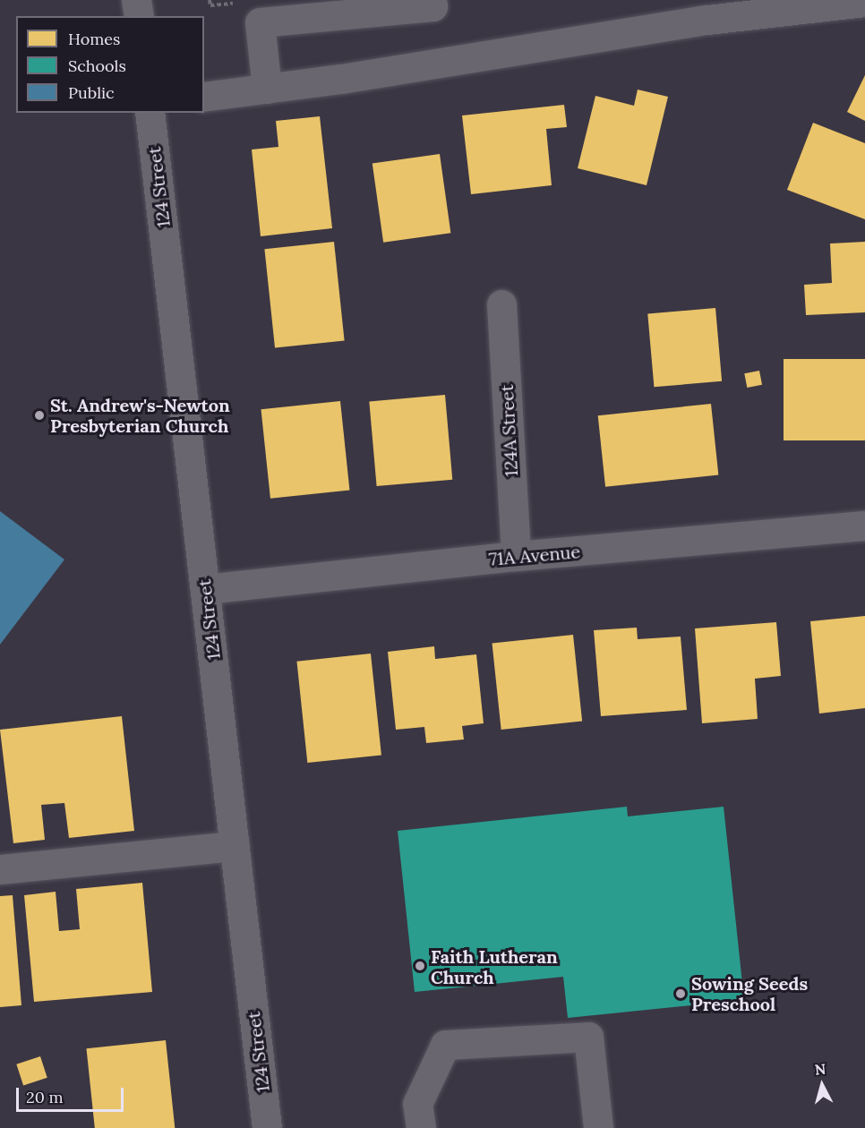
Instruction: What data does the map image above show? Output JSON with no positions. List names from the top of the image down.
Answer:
{
  "streets": {
    "street": ["124 Street", "124A Street", "71A Avenue"]
  },
  "crossings": [
    ["124 Street", "71A Avenue"],
    ["124A Street", "71A Avenue"]
  ],
  "places": ["St. Andrew's-Newton Presbyterian Church", "Faith Lutheran Church", "Sowing Seeds Preschool"],
  "legend": ["Homes", "Schools", "Public"],
  "scale_bar": "20 m",
  "north": "top"
}
